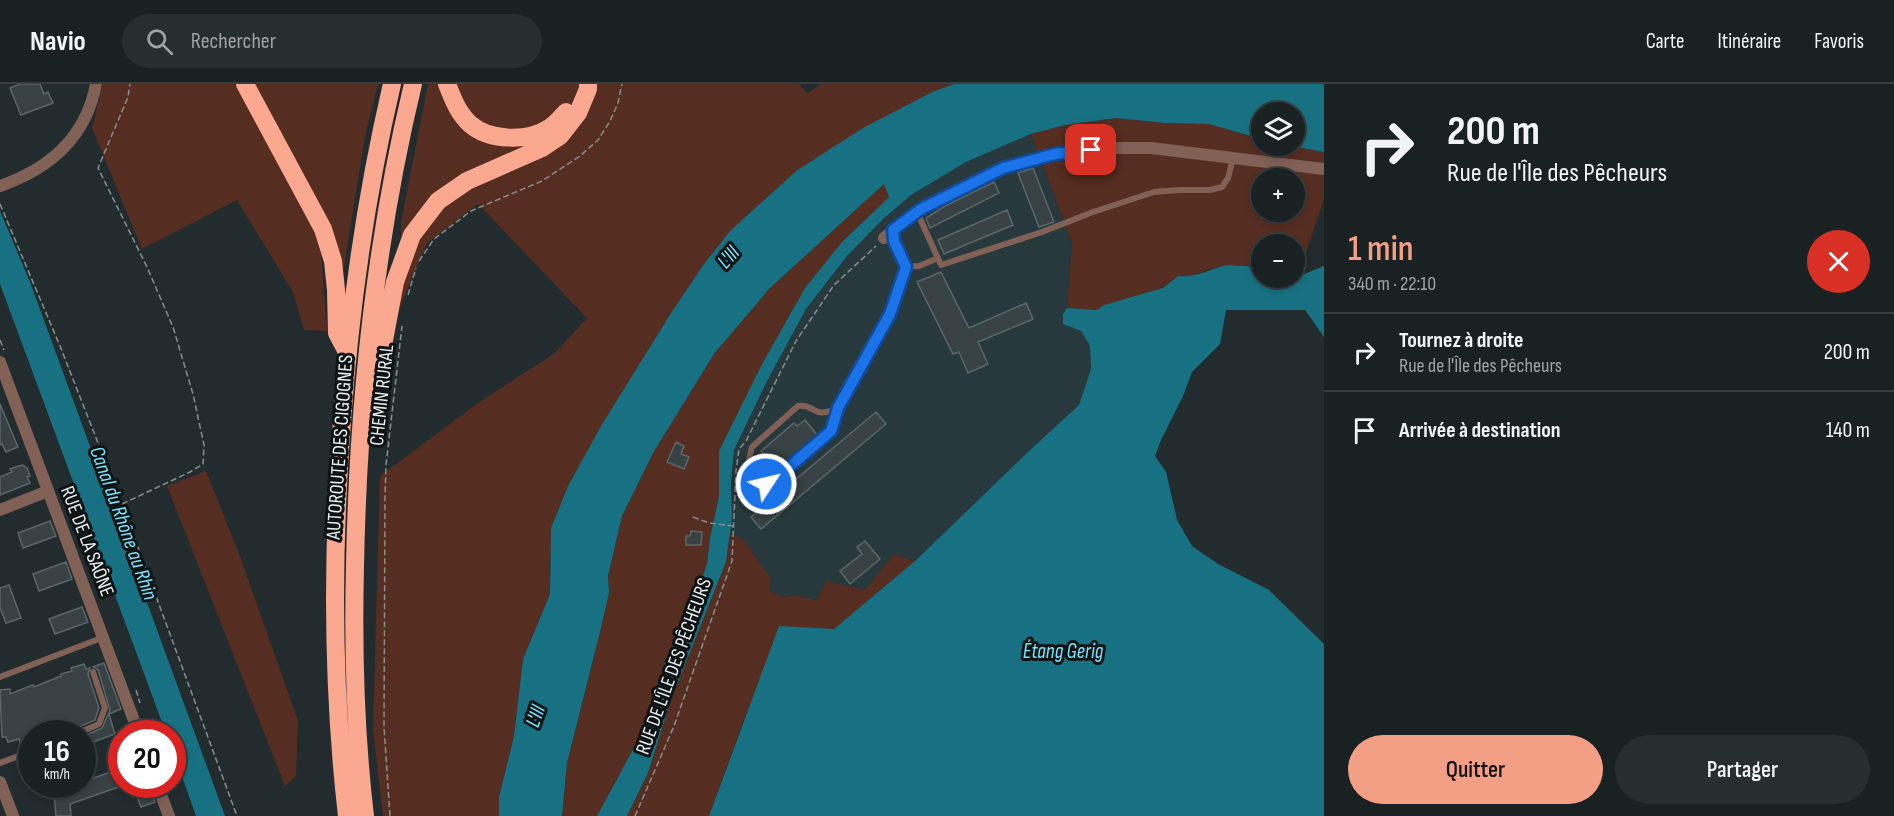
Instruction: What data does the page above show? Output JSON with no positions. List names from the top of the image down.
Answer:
{
  "streets": {
    "highway": ["AUTOROUTE DES CIGOGNES"],
    "street": ["RUE DE LA SAÔNE"],
    "path": ["CHEMIN RURAL", "RUE DE L'ÎLE DES PÊCHEURS"]
  },
  "water": ["L'Ill", "Canal du Rhône au Rhin", "Étang Gerig"],
  "page": {
    "header": "Navio",
    "search": "Rechercher",
    "nav": ["Carte", "Itinéraire", "Favoris"],
    "turn": ["200 m", "Rue de l'Île des Pêcheurs"],
    "map_buttons": ["+", "−"],
    "heading": ["1 min", "340 m · 22:10"],
    "list": [
      {
        "name": "Tournez à droite",
        "note": "Rue de l'Île des Pêcheurs",
        "value": "200 m"
      },
      {
        "name": "Arrivée à destination",
        "value": "140 m"
      }
    ],
    "speed": "16 km/h",
    "limit": "20",
    "buttons": ["Quitter", "Partager"]
  }
}
